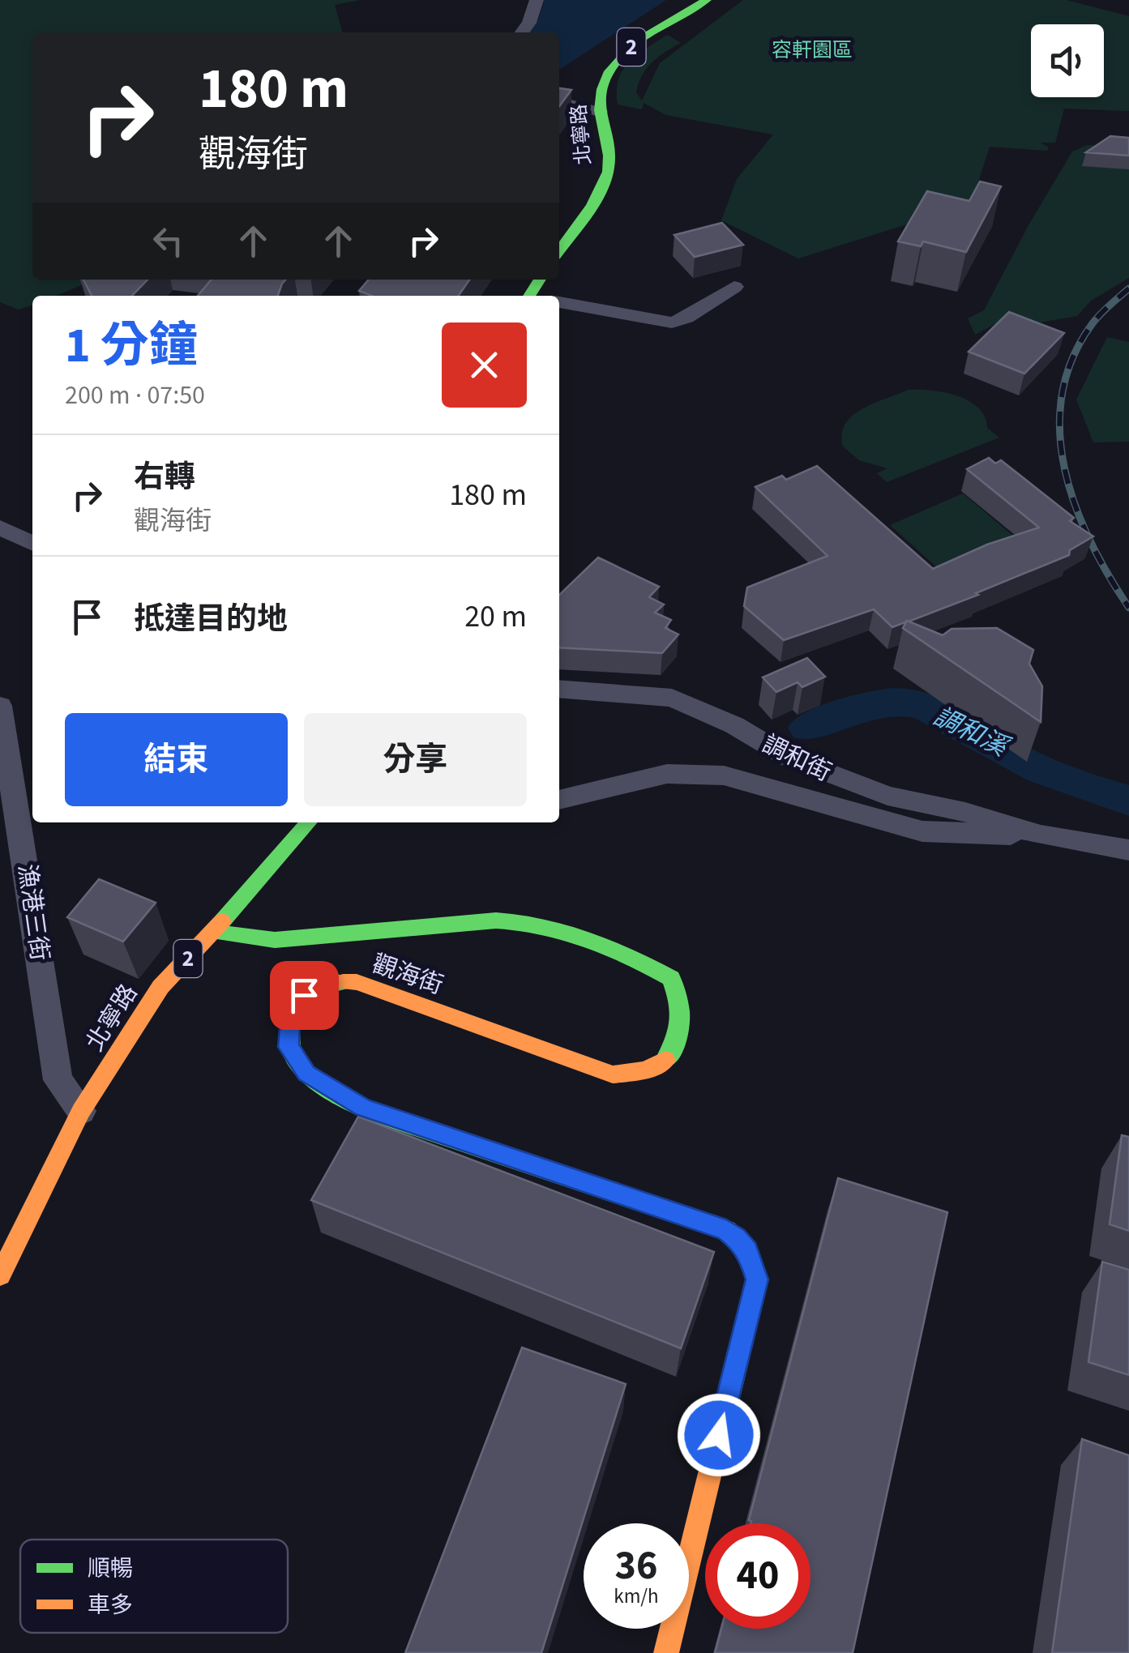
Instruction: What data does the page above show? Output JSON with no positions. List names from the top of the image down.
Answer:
{
  "streets": {
    "street": [
      "2",
      "北寧路",
      "調和街",
      "漁港三街",
      "觀海街"
    ]
  },
  "crossings": [
    ["北寧路", "漁港三街"],
    ["北寧路", "觀海街"]
  ],
  "water": ["調和溪"],
  "parks": ["容軒園區"],
  "legend": ["順暢", "車多"],
  "page": {
    "turn": ["180 m", "觀海街"],
    "heading": ["1 分鐘", "200 m · 07:50"],
    "list": [
      {
        "name": "右轉",
        "note": "觀海街",
        "value": "180 m"
      },
      {
        "name": "抵達目的地",
        "value": "20 m"
      }
    ],
    "buttons": ["結束", "分享"],
    "speed": "36 km/h",
    "limit": "40"
  }
}
